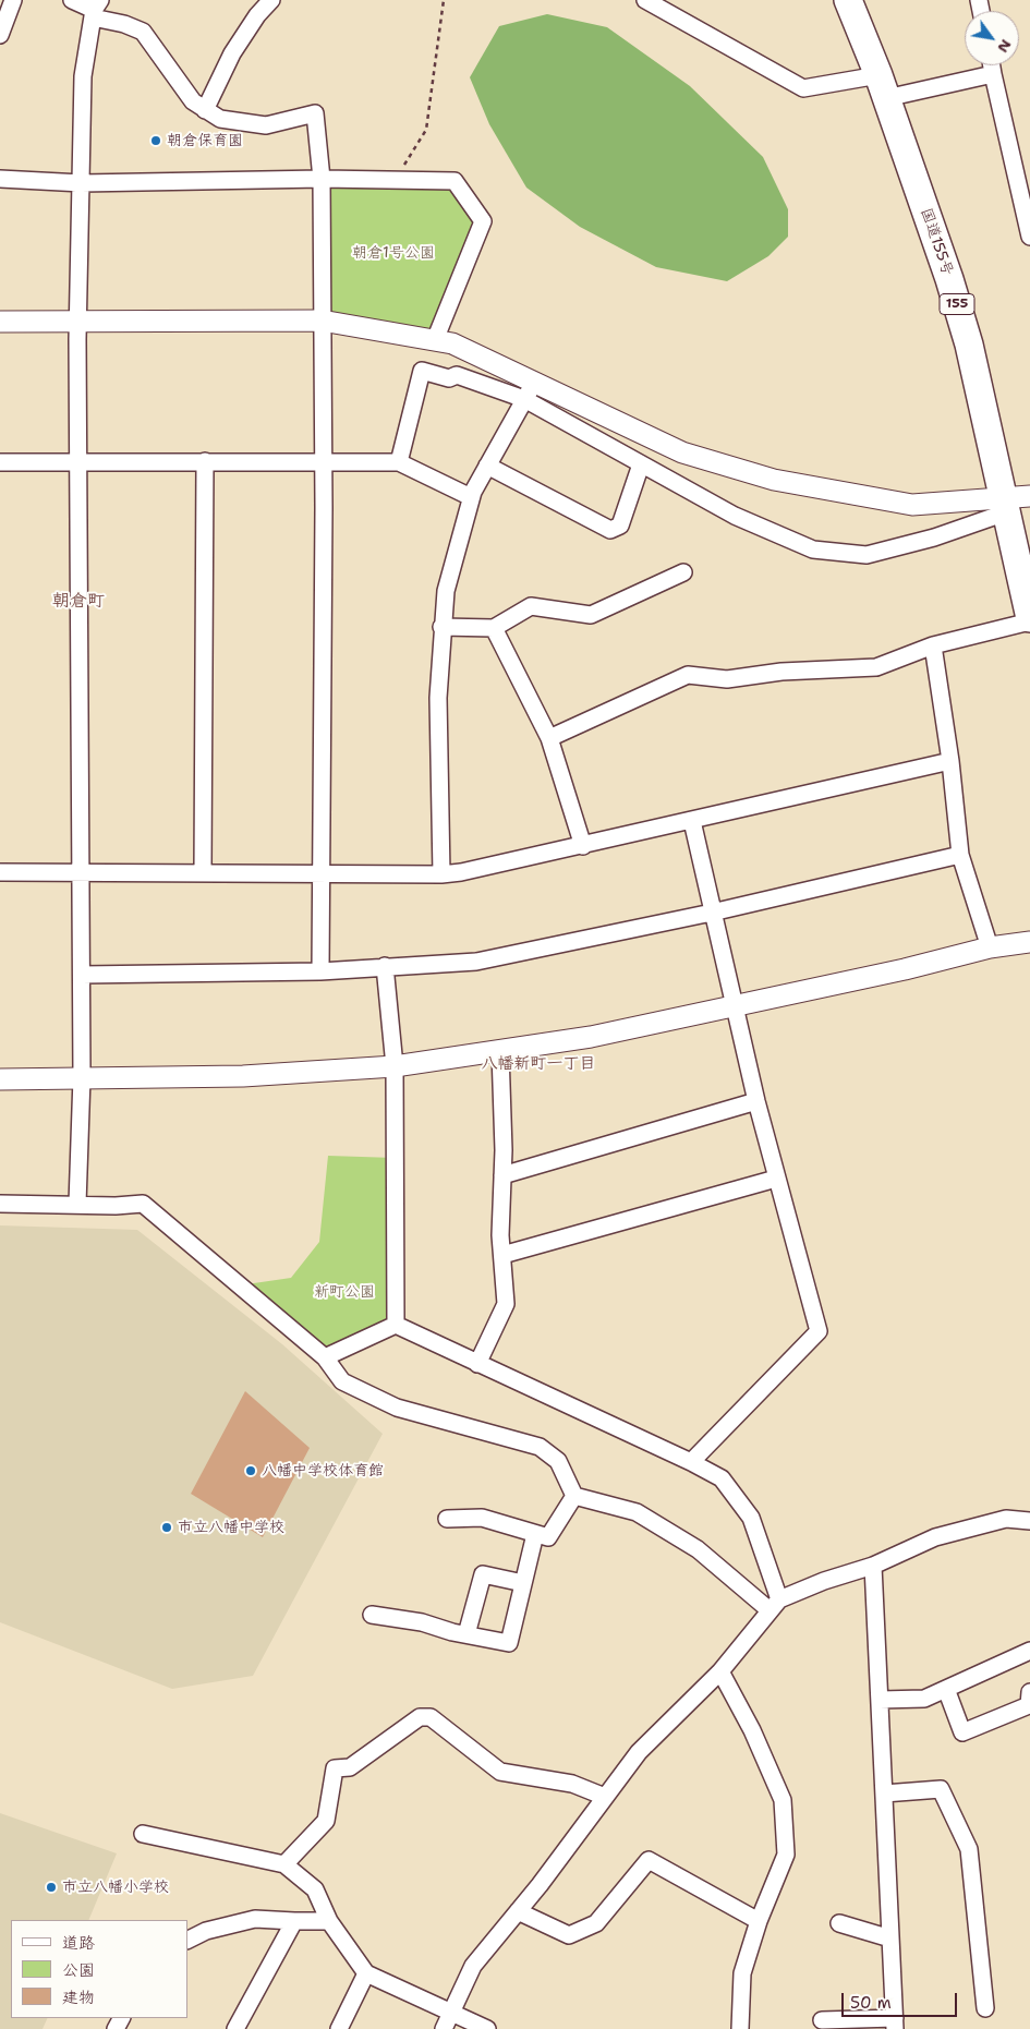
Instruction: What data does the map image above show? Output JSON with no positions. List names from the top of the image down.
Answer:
{
  "streets": {
    "highway": ["国道155号", "155"]
  },
  "districts": ["朝倉町", "八幡新町一丁目"],
  "parks": ["朝倉1号公園", "新町公園"],
  "places": [
    "朝倉保育園",
    "八幡中学校体育館",
    "市立八幡中学校",
    "市立八幡小学校"
  ],
  "legend": ["道路", "公園", "建物"],
  "scale_bar": "50 m",
  "north": "bottom right"
}
